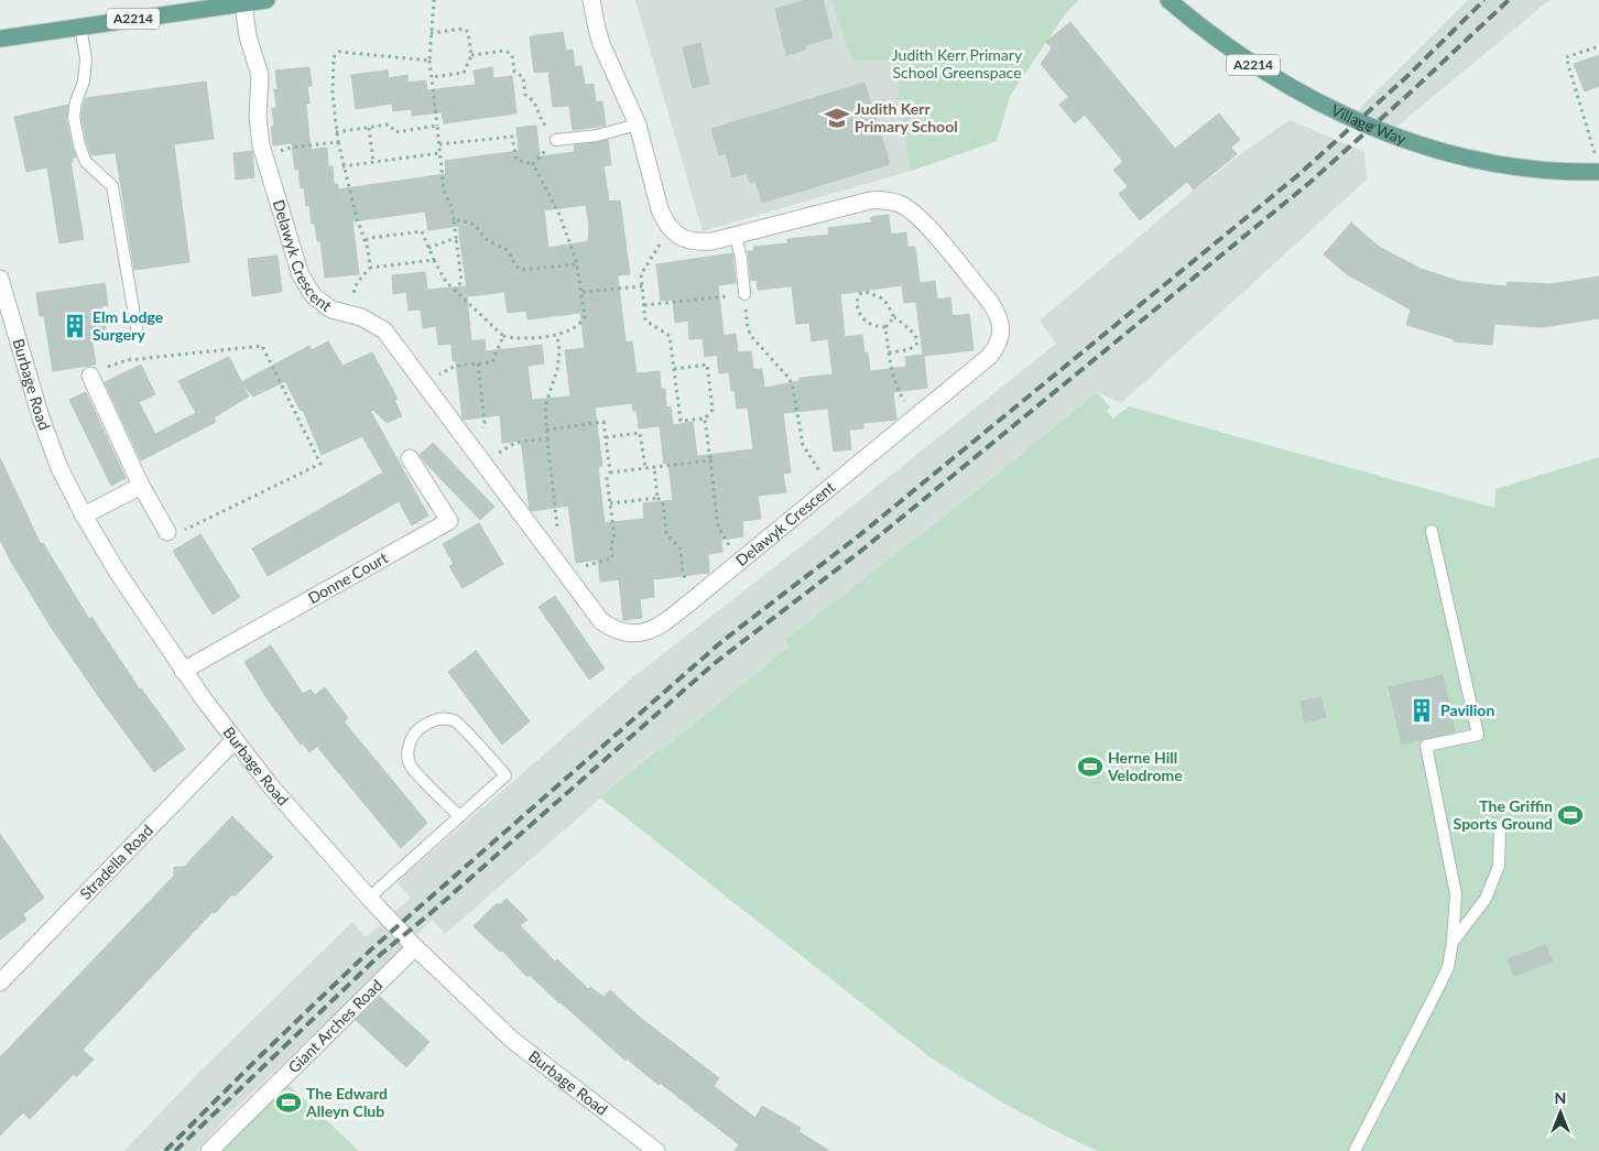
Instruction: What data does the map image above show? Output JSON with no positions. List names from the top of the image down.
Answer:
{
  "streets": {
    "main road": ["A2214", "Village Way"],
    "street": [
      "Delawyk Crescent",
      "Burbage Road",
      "Donne Court",
      "Stradella Road",
      "Giant Arches Road"
    ]
  },
  "crossings": [
    ["A2214", "Delawyk Crescent"],
    ["Burbage Road", "Donne Court"],
    ["Burbage Road", "Stradella Road"],
    ["Burbage Road", "Giant Arches Road"]
  ],
  "parks": ["Judith Kerr Primary School Greenspace"],
  "places": {
    "school or university": ["Judith Kerr Primary School"],
    "building": ["Elm Lodge Surgery", "Pavilion"],
    "sports": ["Herne Hill Velodrome", "The Griffin Sports Ground", "The Edward Alleyn Club"]
  },
  "north": "top"
}
